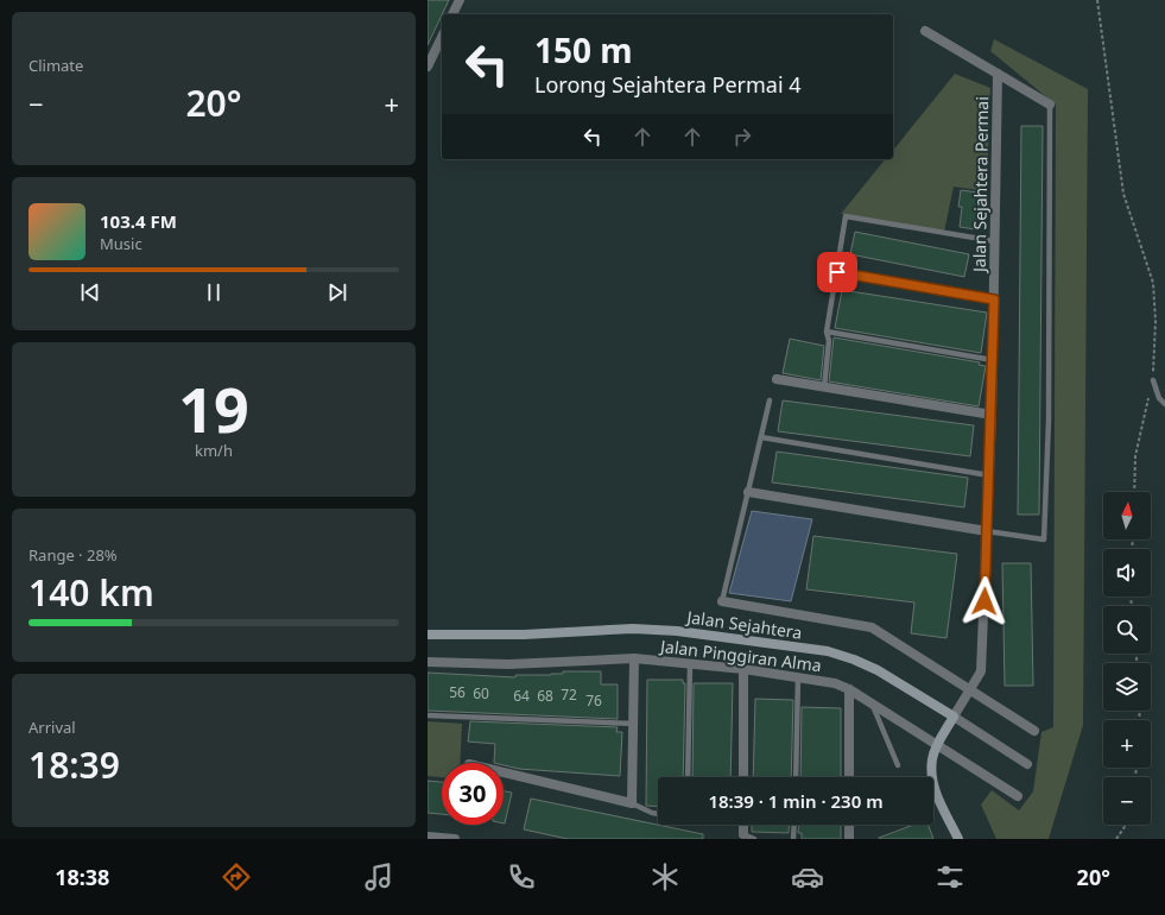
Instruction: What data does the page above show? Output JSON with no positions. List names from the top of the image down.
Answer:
{
  "streets": {
    "main road": ["Jalan Sejahtera"],
    "street": ["Jalan Sejahtera Permai", "Jalan Pinggiran Alma"]
  },
  "crossings": [
    ["Jalan Sejahtera Permai", "Jalan Sejahtera"]
  ],
  "house_numbers": [
    "56",
    "60",
    "72",
    "64",
    "68",
    "76"
  ],
  "north": "top",
  "page": {
    "tile": [
      "Climate",
      ["19", "km/h"],
      ["Range · 28%", "140 km"],
      ["Arrival", "18:39"]
    ],
    "turn": ["150 m", "Lorong Sejahtera Permai 4"],
    "heat": ["−", "20°", "+"],
    "song": ["103.4 FM", "Music"],
    "map_buttons": ["+", "−"],
    "limit": "30",
    "trip": "18:39 · 1 min · 230 m",
    "tabs": ["18:38", "20°"]
  }
}
